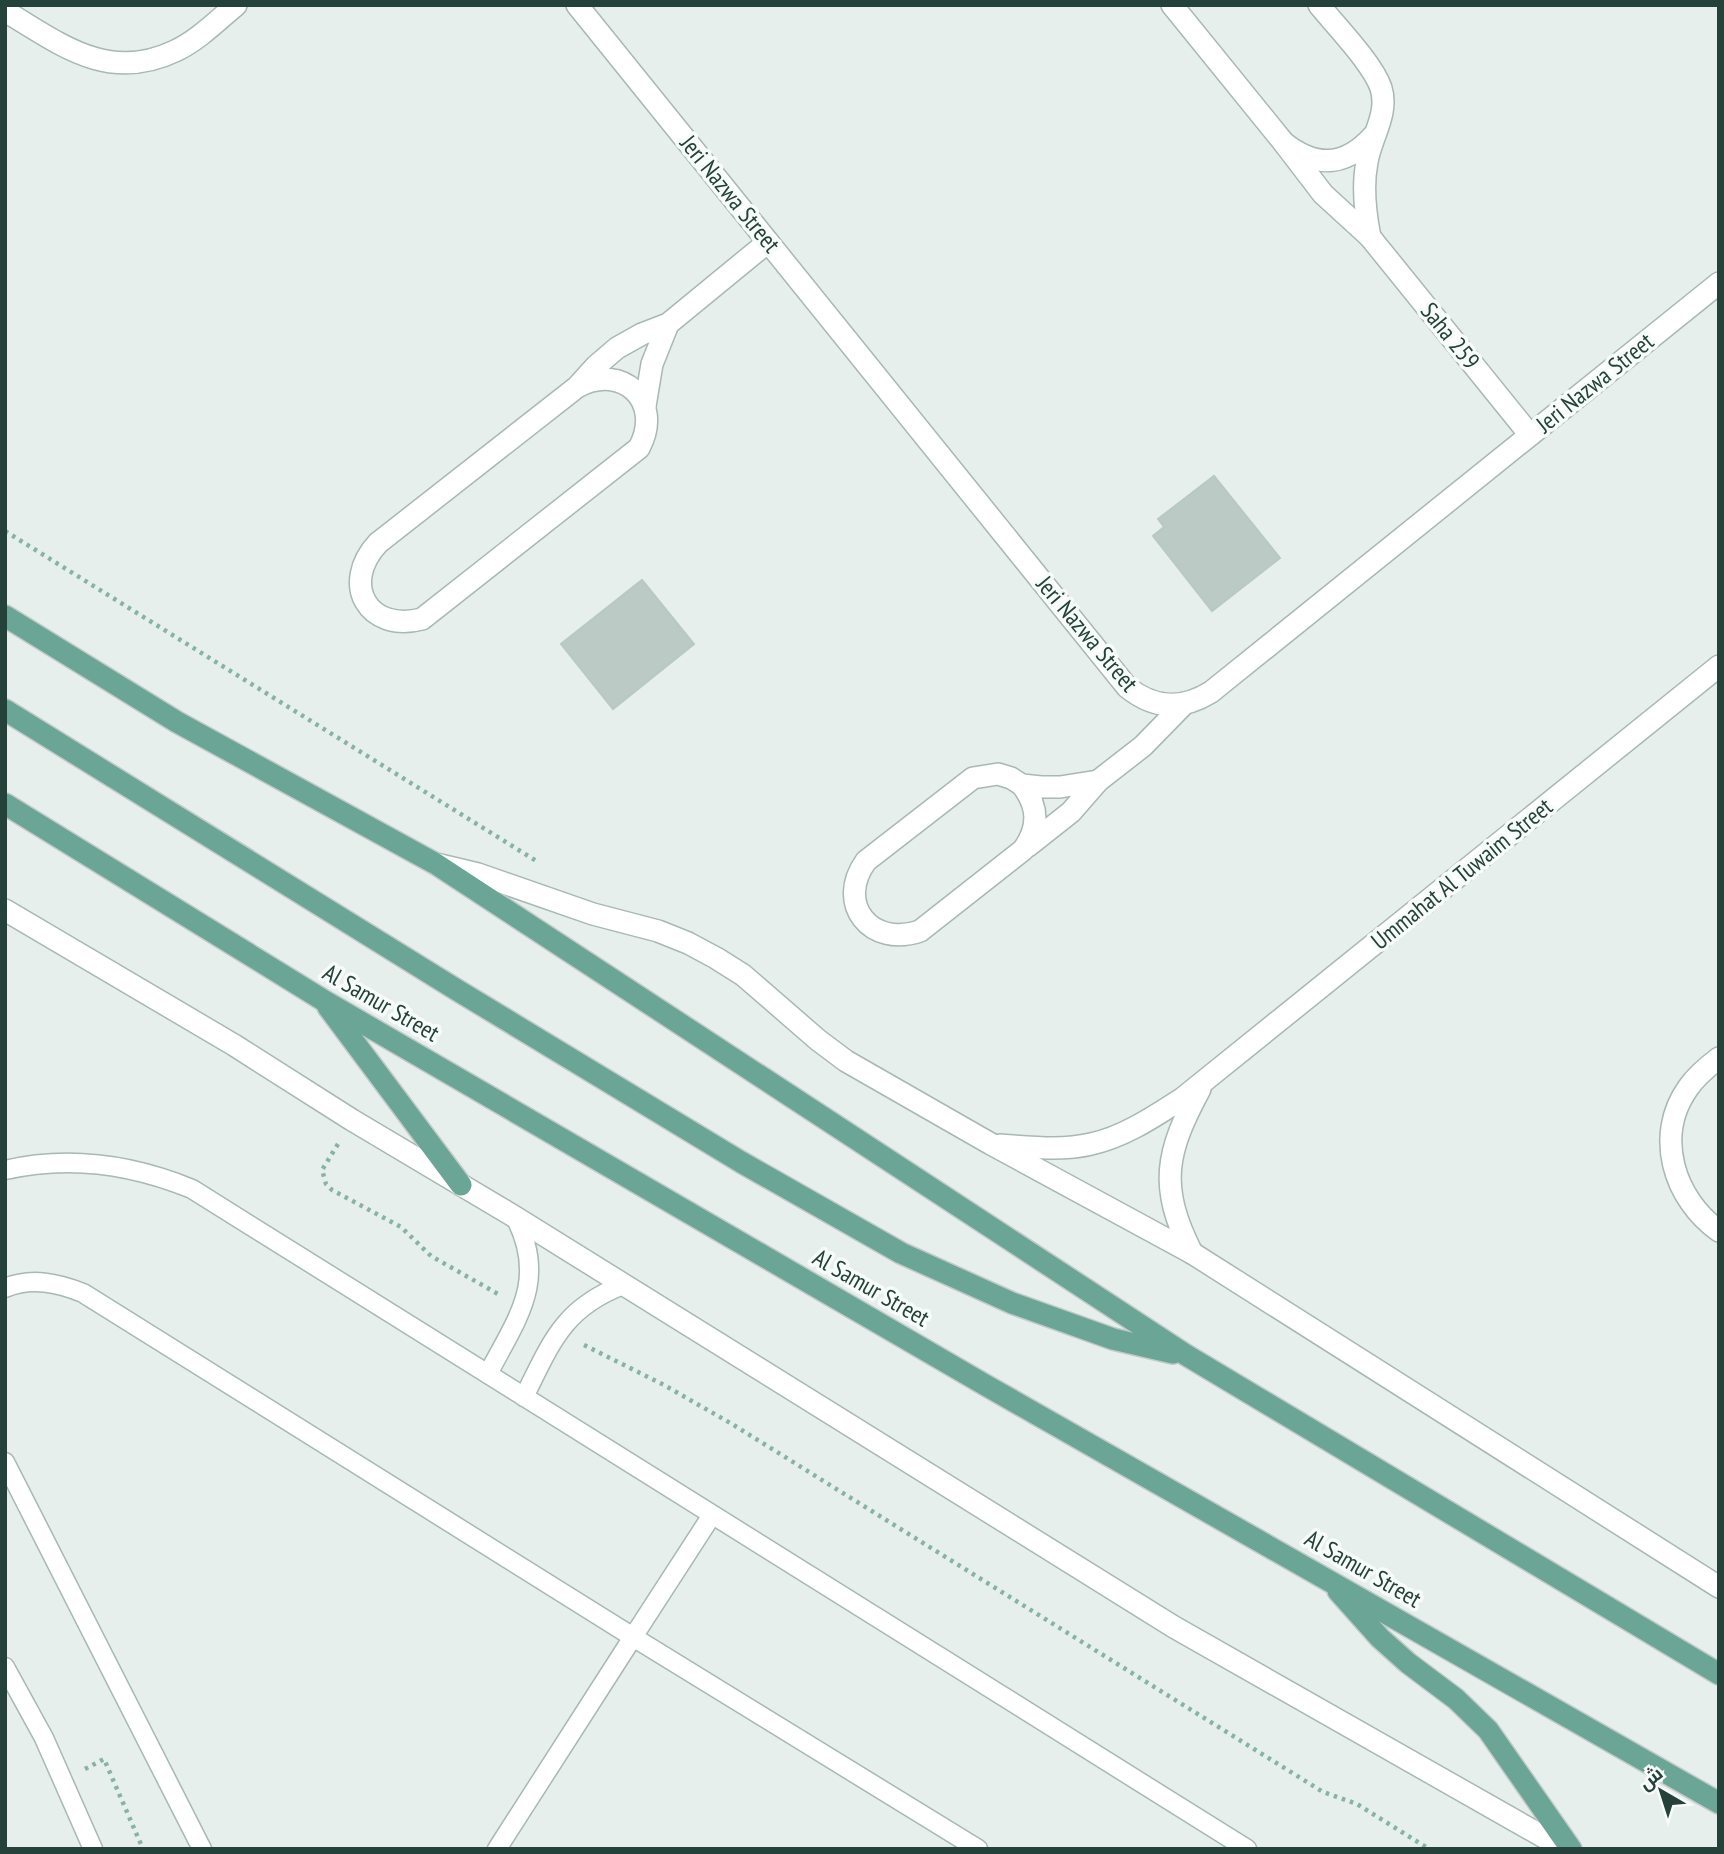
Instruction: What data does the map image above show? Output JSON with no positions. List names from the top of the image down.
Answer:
{
  "streets": {
    "main road": ["Al Samur Street"],
    "street": ["Jeri Nazwa Street", "Saha 259", "Ummahat Al Tuwaim Street"]
  },
  "crossings": [
    ["Jeri Nazwa Street", "Saha 259"]
  ],
  "north": "top left"
}
